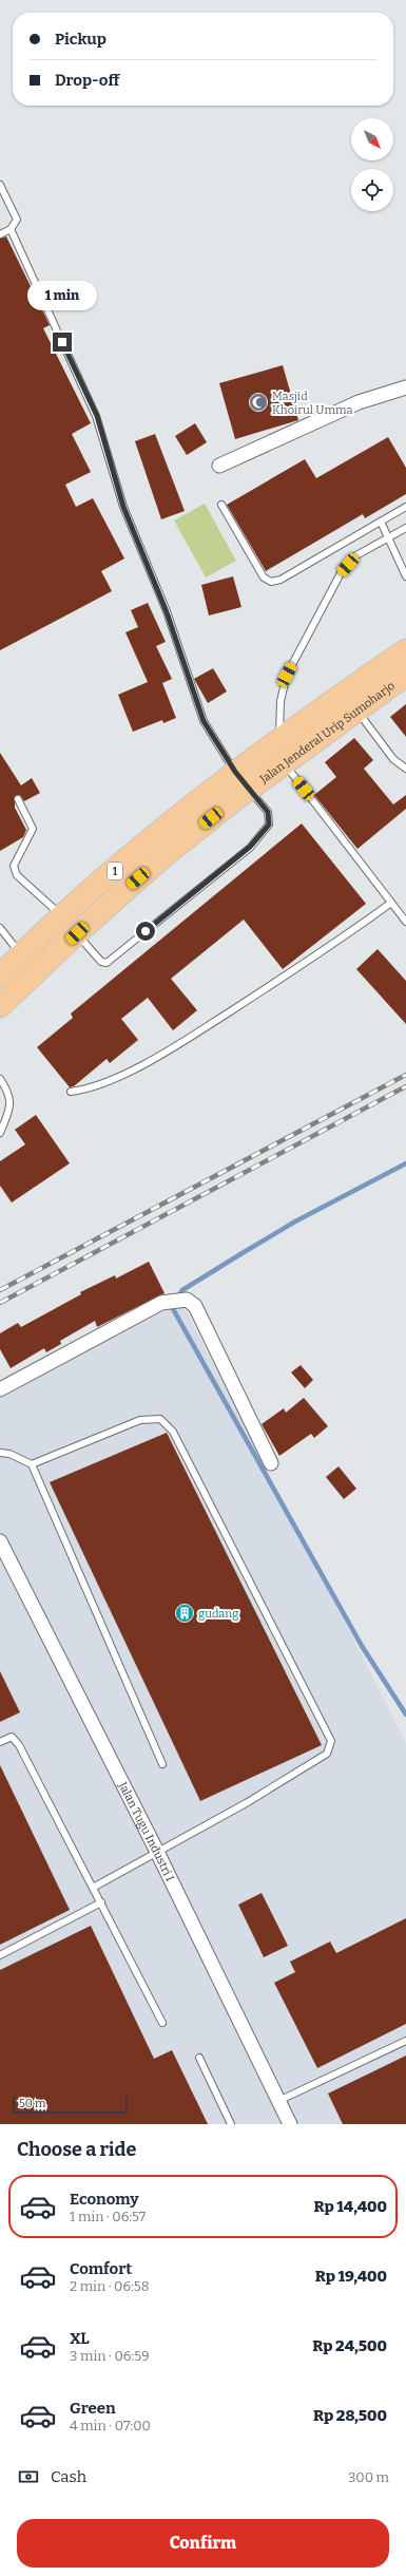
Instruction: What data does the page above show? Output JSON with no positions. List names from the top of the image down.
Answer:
{
  "streets": {
    "highway": ["Jalan Jenderal Urip Sumoharjo", "1"],
    "street": ["Jalan Tugu Industri I"]
  },
  "places": {
    "mosque": ["Masjid Khoirul Umma"],
    "building": ["gudang"]
  },
  "scale_bar": "50 m",
  "north": "bottom right",
  "page": {
    "banner": ["Pickup", "Drop-off"],
    "bubble": "1 min",
    "scale": "50 m",
    "heading": "Choose a ride",
    "list": [
      {
        "name": "Economy",
        "note": "1 min · 06:57",
        "value": "Rp 14,400"
      },
      {
        "name": "Comfort",
        "note": "2 min · 06:58",
        "value": "Rp 19,400"
      },
      {
        "name": "XL",
        "note": "3 min · 06:59",
        "value": "Rp 24,500"
      },
      {
        "name": "Green",
        "note": "4 min · 07:00",
        "value": "Rp 28,500"
      }
    ],
    "pay": ["Cash", "300 m"],
    "buttons": "Confirm"
  }
}
